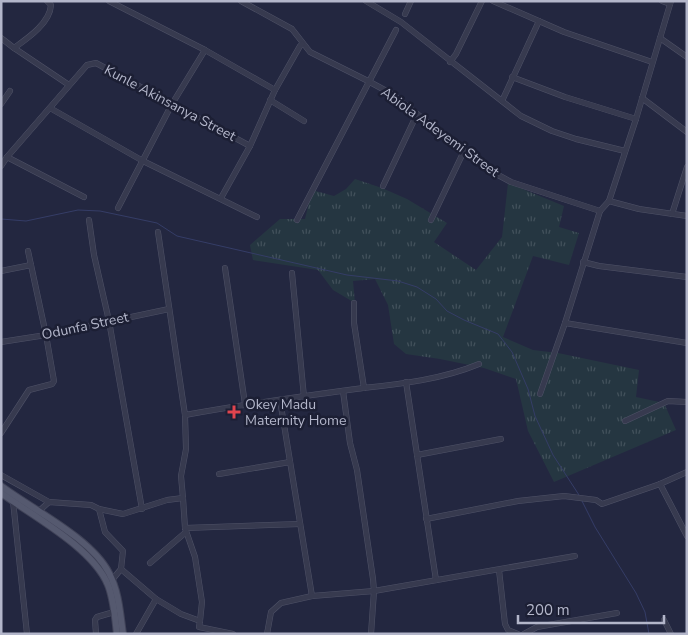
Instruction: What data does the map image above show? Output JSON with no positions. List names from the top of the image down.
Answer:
{
  "streets": {
    "street": ["Kunle Akinsanya Street", "Abiola Adeyemi Street", "Odunfa Street"]
  },
  "places": {
    "health": ["Okey Madu Maternity Home"]
  },
  "scale_bar": "200 m"
}
